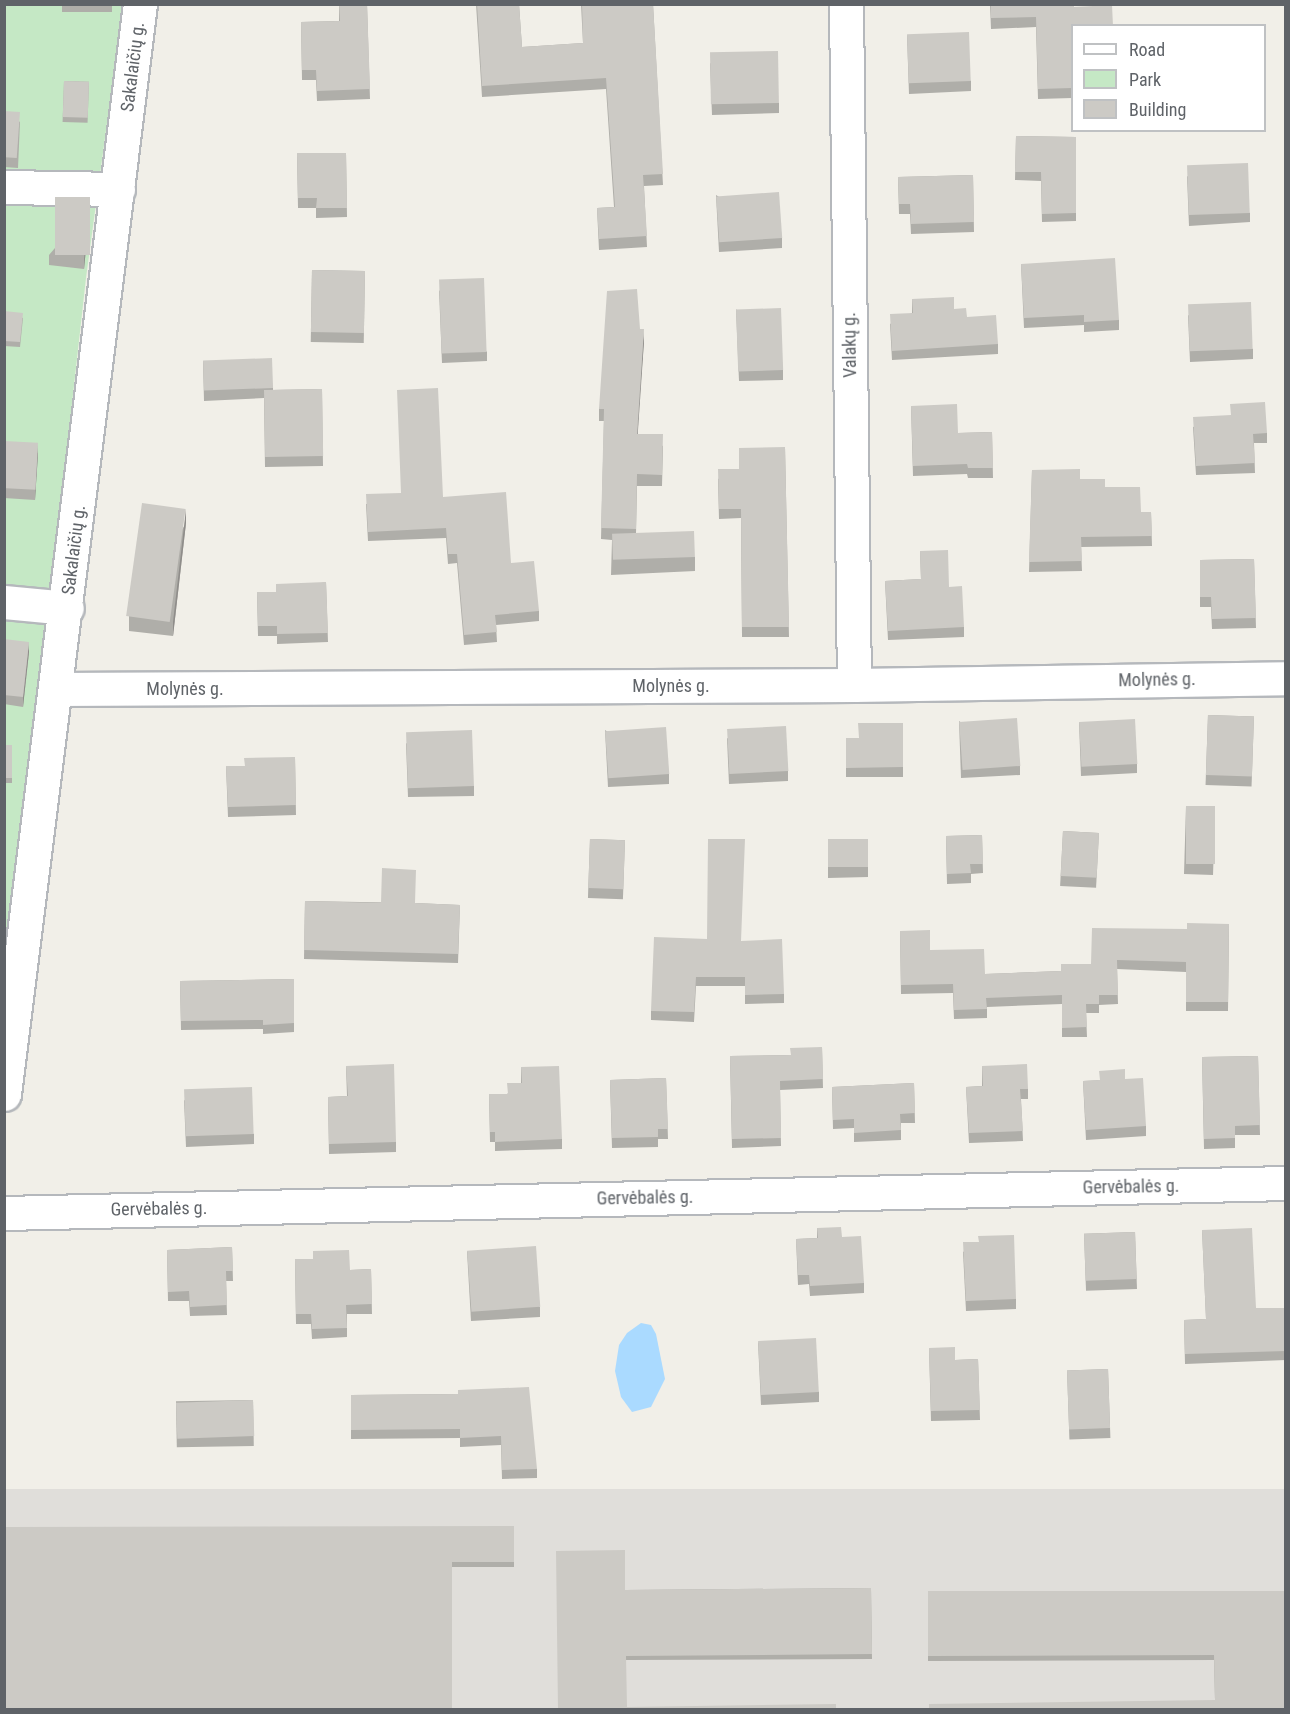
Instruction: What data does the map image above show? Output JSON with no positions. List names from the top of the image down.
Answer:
{
  "streets": {
    "street": [
      "Sakalaičių g.",
      "Valakų g.",
      "Molynės g.",
      "Gervėbalės g."
    ]
  },
  "crossings": [
    ["Sakalaičių g.", "Molynės g."],
    ["Valakų g.", "Molynės g."]
  ],
  "legend": ["Road", "Park", "Building"]
}
